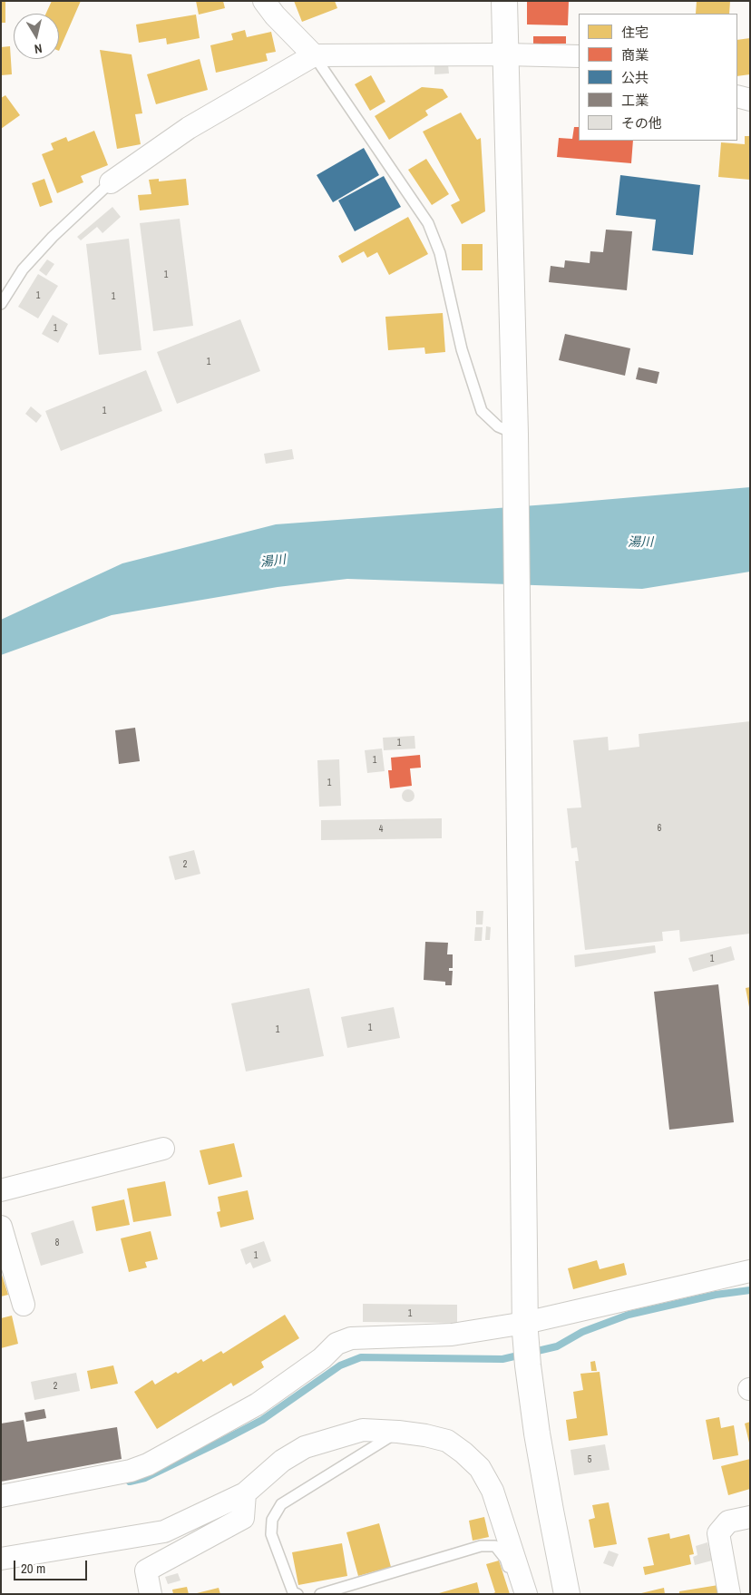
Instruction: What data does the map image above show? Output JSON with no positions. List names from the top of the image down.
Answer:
{
  "water": ["湯川"],
  "house_numbers": [
    "1",
    "1",
    "1",
    "1",
    "1",
    "1",
    "1",
    "1",
    "1",
    "6",
    "4",
    "2",
    "1",
    "1",
    "1",
    "8",
    "1",
    "1",
    "2",
    "5"
  ],
  "legend": [
    "住宅",
    "商業",
    "公共",
    "工業",
    "その他"
  ],
  "scale_bar": "20 m",
  "north": "bottom"
}
